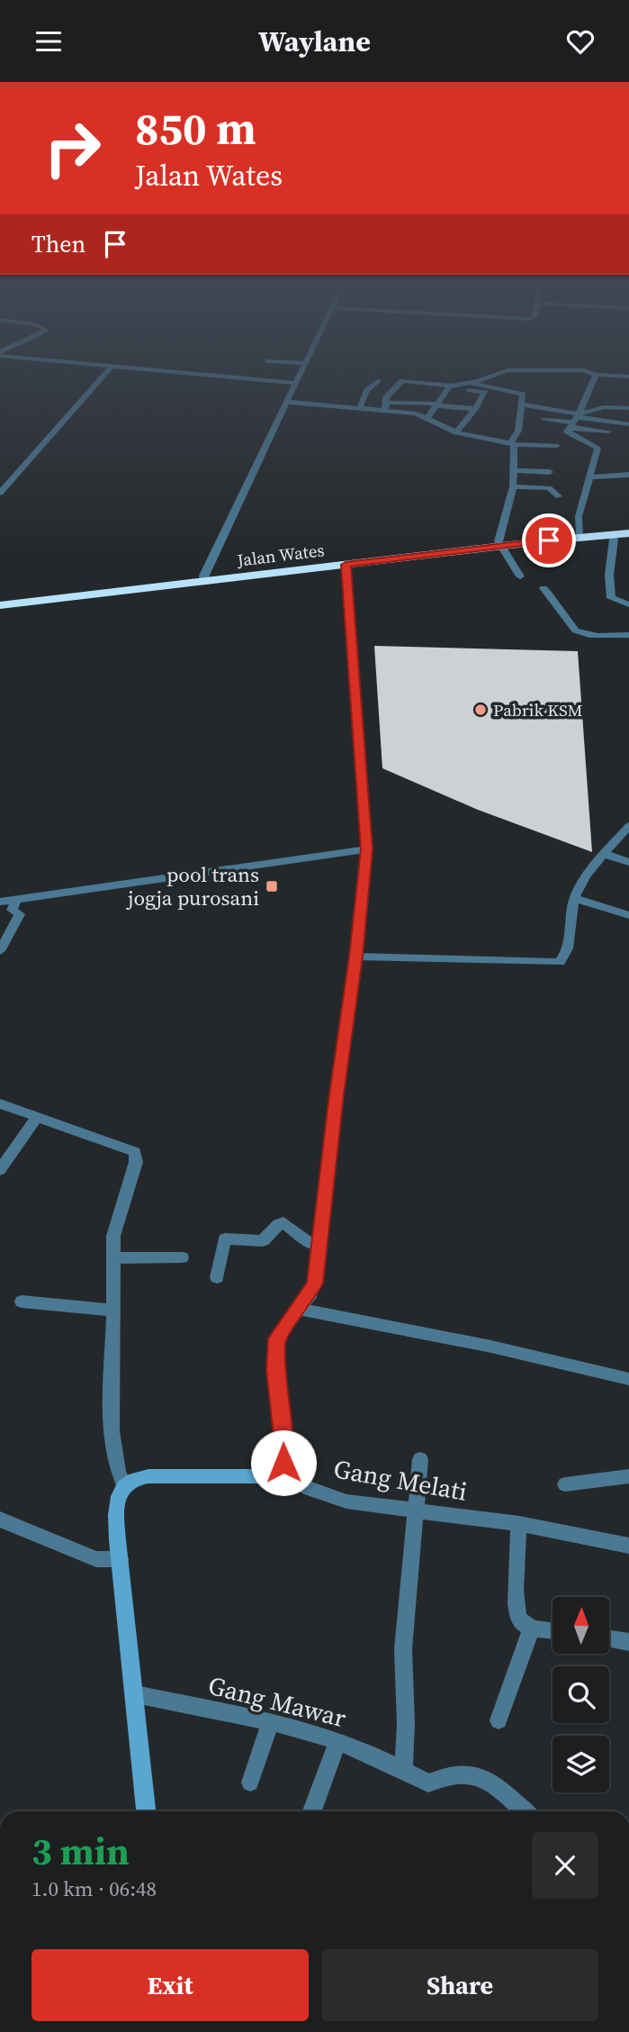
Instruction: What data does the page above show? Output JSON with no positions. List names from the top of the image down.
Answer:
{
  "streets": {
    "highway": ["Jalan Wates"],
    "street": ["Gang Melati", "Gang Mawar"]
  },
  "places": {
    "other": ["Pabrik KSM"],
    "transit": ["pool trans jogja purosani"]
  },
  "north": "top",
  "page": {
    "header": "Waylane",
    "turn": ["850 m", "Jalan Wates"],
    "then": "Then",
    "heading": ["3 min", "1.0 km · 06:48"],
    "buttons": ["Exit", "Share"]
  }
}
